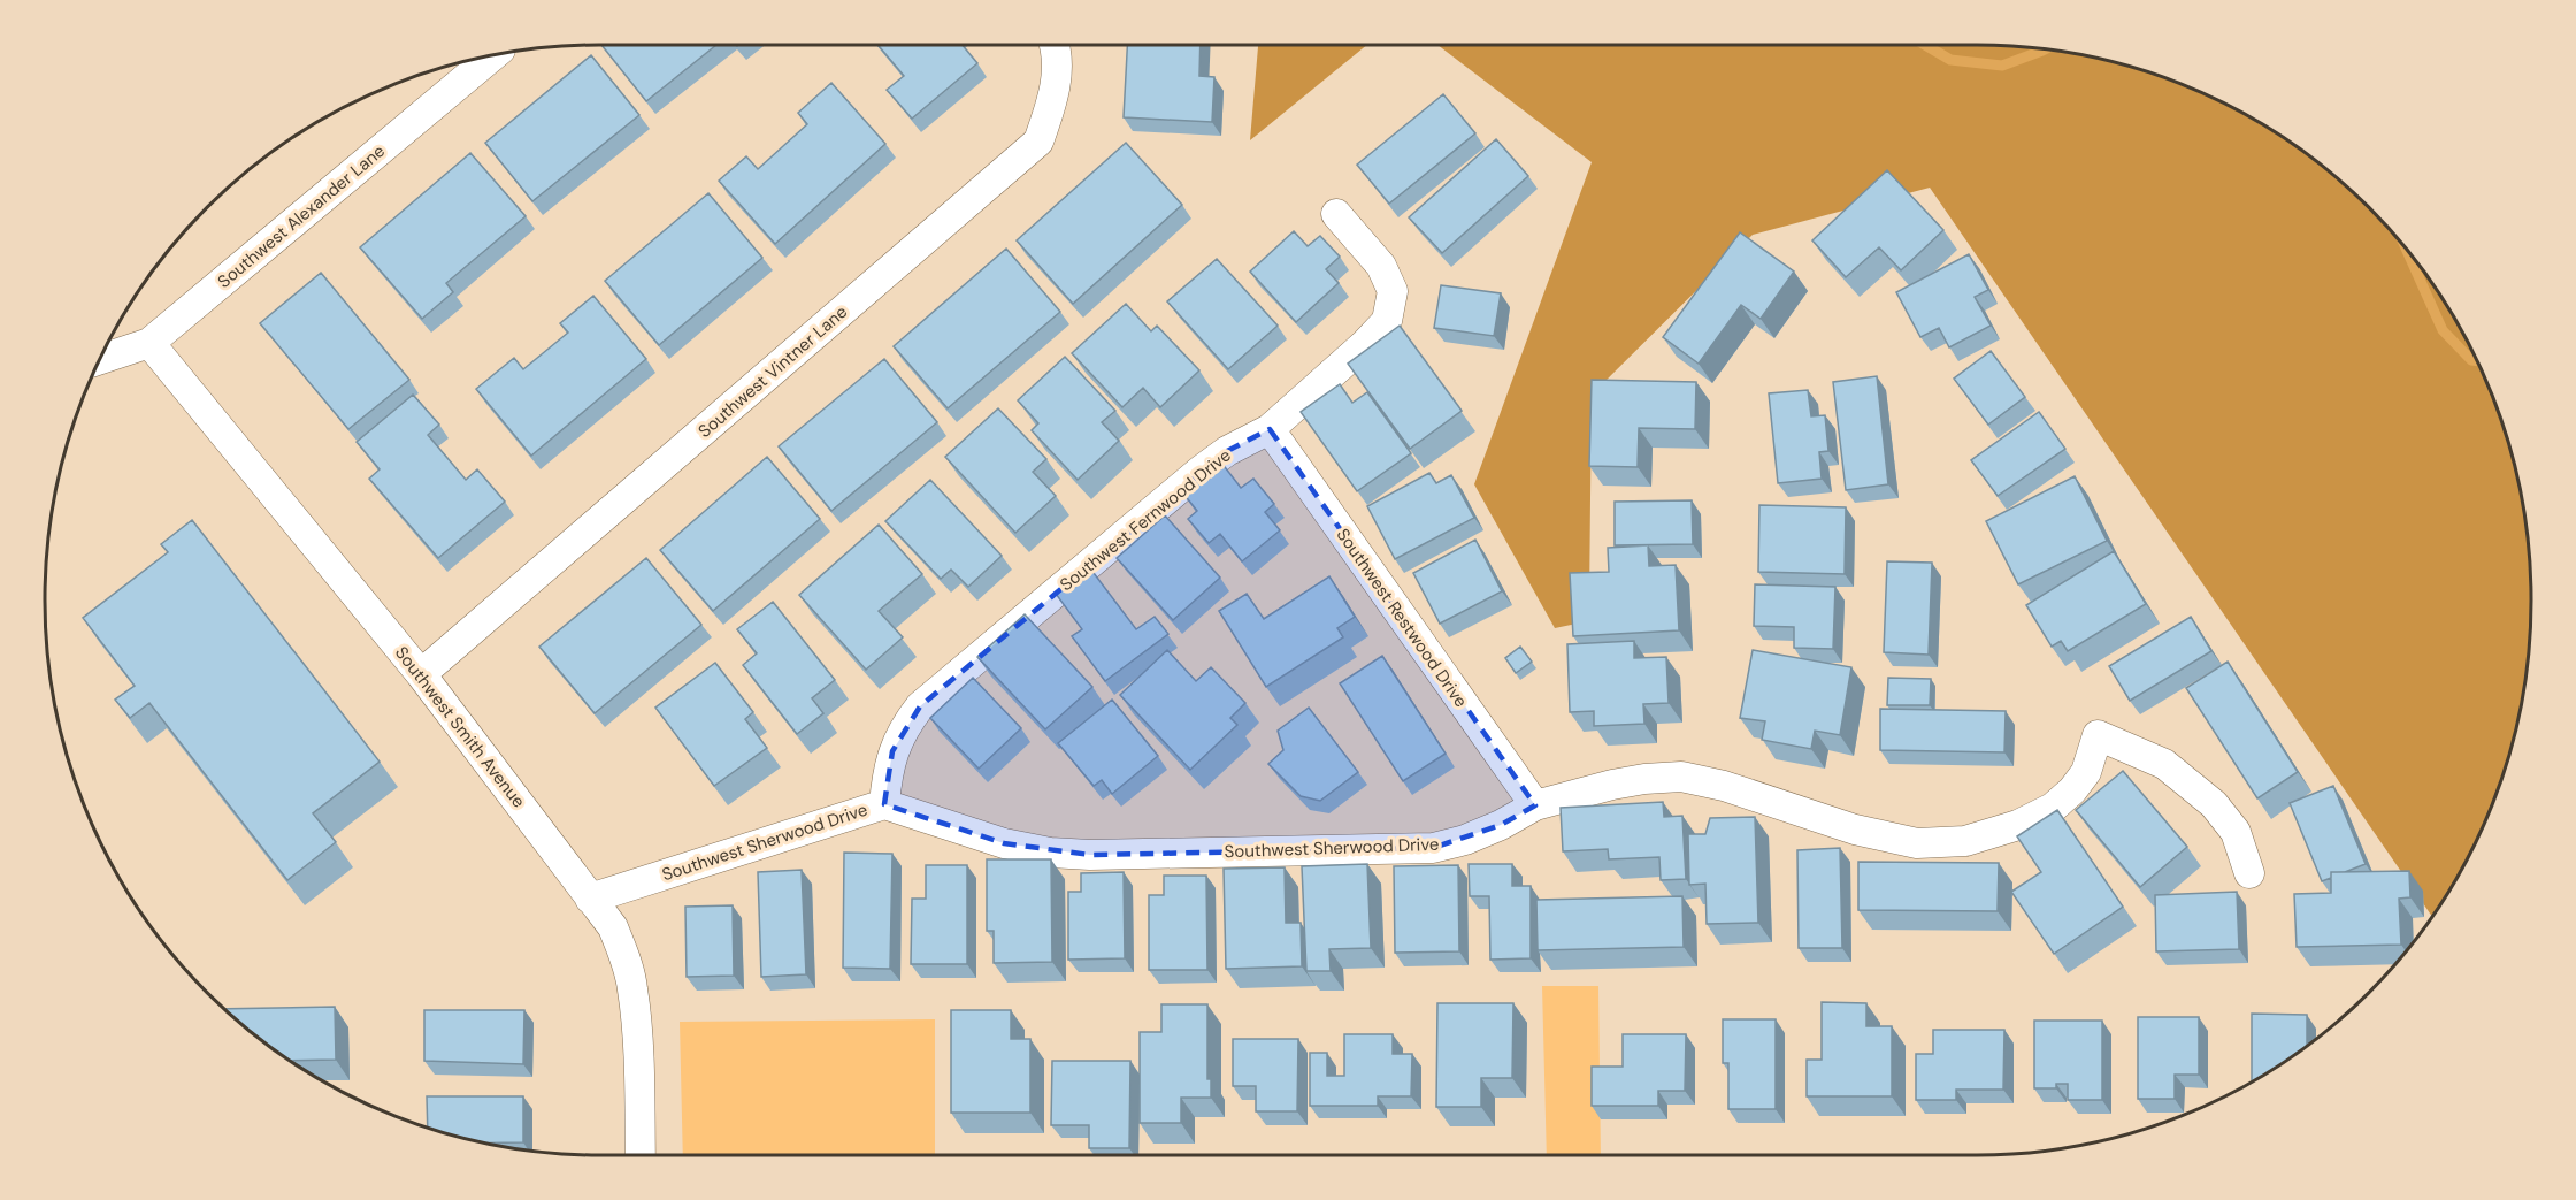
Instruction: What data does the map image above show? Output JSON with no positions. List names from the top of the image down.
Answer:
{
  "streets": {
    "street": [
      "Southwest Alexander Lane",
      "Southwest Vintner Lane",
      "Southwest Fernwood Drive",
      "Southwest Restwood Drive",
      "Southwest Smith Avenue",
      "Southwest Sherwood Drive"
    ]
  },
  "crossings": [
    ["Southwest Alexander Lane", "Southwest Smith Avenue"],
    ["Southwest Vintner Lane", "Southwest Smith Avenue"],
    ["Southwest Fernwood Drive", "Southwest Restwood Drive"],
    ["Southwest Fernwood Drive", "Southwest Sherwood Drive"],
    ["Southwest Restwood Drive", "Southwest Sherwood Drive"],
    ["Southwest Smith Avenue", "Southwest Sherwood Drive"]
  ]
}
